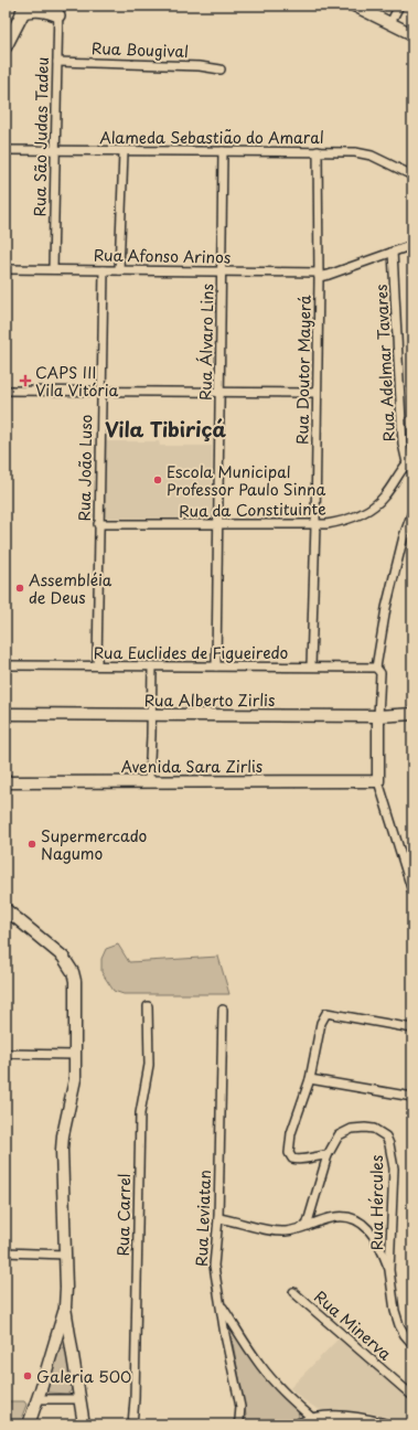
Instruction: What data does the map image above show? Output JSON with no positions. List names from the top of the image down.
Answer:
{
  "streets": {
    "street": [
      "Rua Bougival",
      "Rua São Judas Tadeu",
      "Alameda Sebastião do Amaral",
      "Rua Afonso Arinos",
      "Rua Álvaro Lins",
      "Rua Adelmar Tavares",
      "Rua Doutor Mayerá",
      "Rua João Luso",
      "Rua da Constituinte",
      "Rua Euclides de Figueiredo",
      "Rua Alberto Zirlis",
      "Avenida Sara Zirlis",
      "Rua Hércules",
      "Rua Carrel",
      "Rua Leviatan",
      "Rua Minerva"
    ]
  },
  "crossings": [
    ["Rua Bougival", "Rua São Judas Tadeu"],
    ["Rua São Judas Tadeu", "Alameda Sebastião do Amaral"],
    ["Rua São Judas Tadeu", "Rua Afonso Arinos"],
    ["Alameda Sebastião do Amaral", "Rua Álvaro Lins"],
    ["Alameda Sebastião do Amaral", "Rua Doutor Mayerá"],
    ["Rua Afonso Arinos", "Rua Álvaro Lins"],
    ["Rua Afonso Arinos", "Rua Adelmar Tavares"],
    ["Rua Afonso Arinos", "Rua Doutor Mayerá"],
    ["Rua Afonso Arinos", "Rua João Luso"],
    ["Rua Álvaro Lins", "Rua da Constituinte"],
    ["Rua Álvaro Lins", "Rua Euclides de Figueiredo"],
    ["Rua Adelmar Tavares", "Rua da Constituinte"],
    ["Rua Doutor Mayerá", "Rua da Constituinte"],
    ["Rua Doutor Mayerá", "Rua Euclides de Figueiredo"],
    ["Rua João Luso", "Rua da Constituinte"],
    ["Rua João Luso", "Rua Euclides de Figueiredo"]
  ],
  "districts": ["Vila Tibiriçá"],
  "places": {
    "health": ["CAPS III Vila Vitória"],
    "other": [
      "Escola Municipal Professor Paulo Sinna",
      "Assembléia de Deus",
      "Supermercado Nagumo",
      "Galeria 500"
    ]
  }
}
